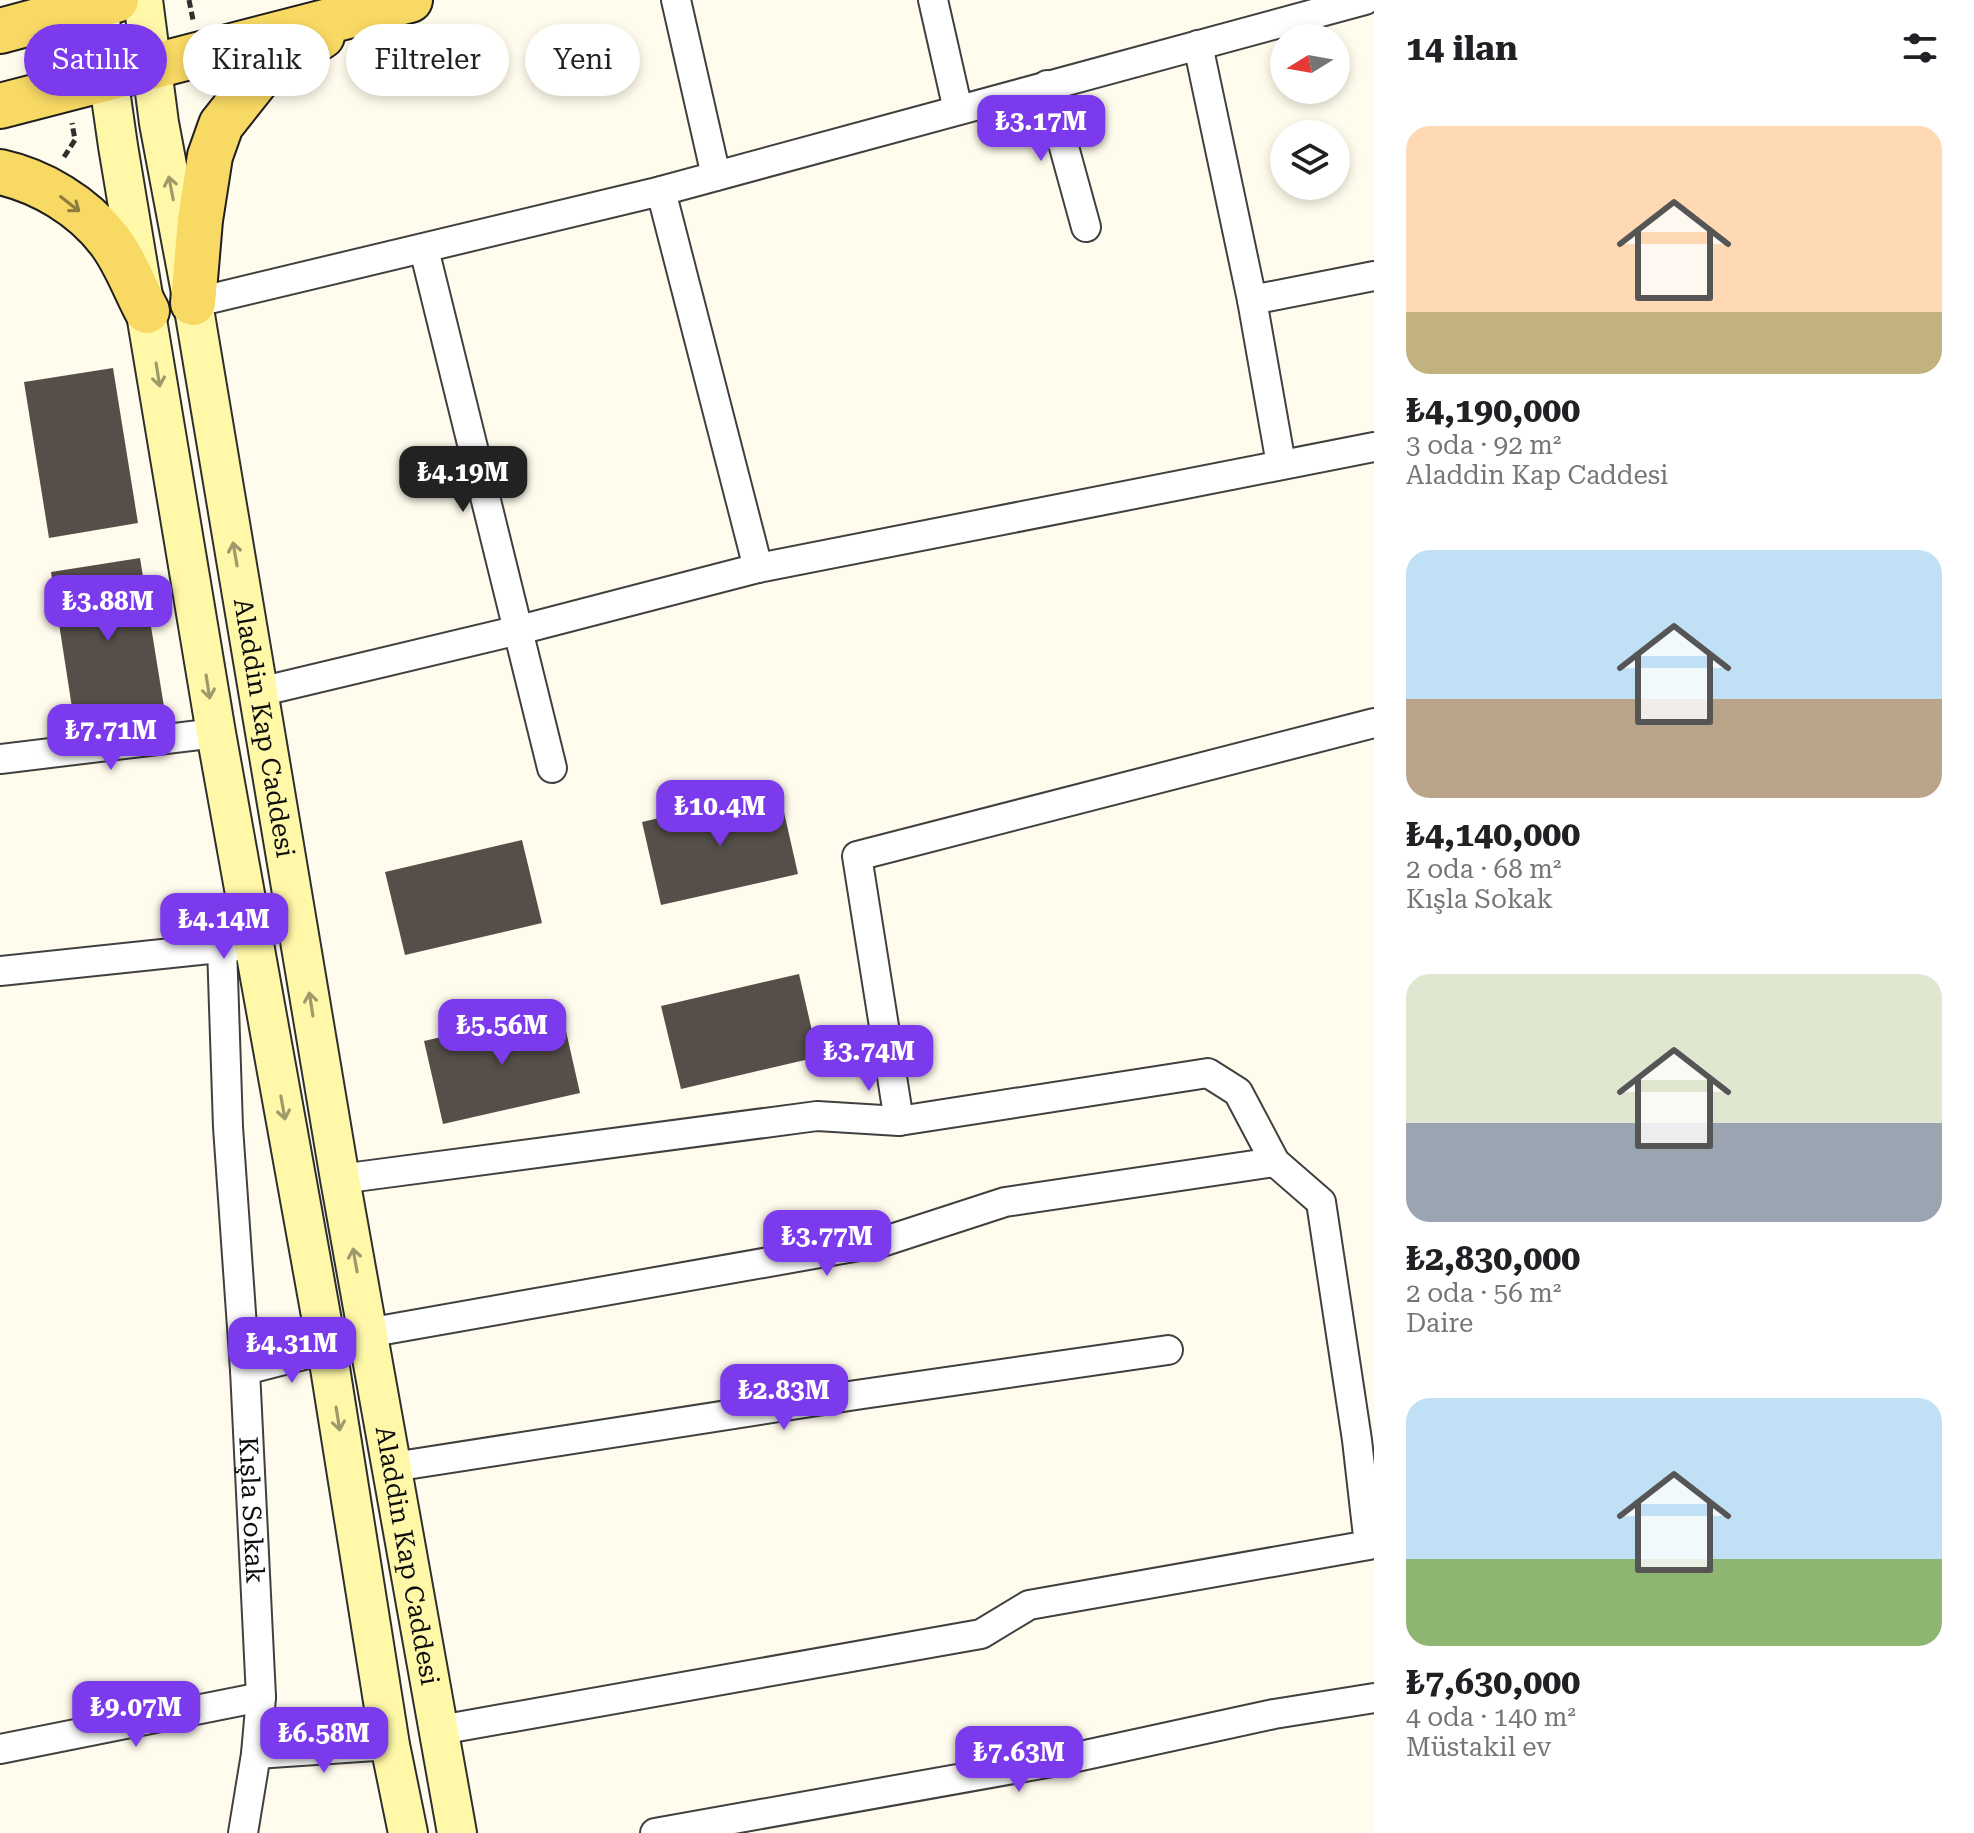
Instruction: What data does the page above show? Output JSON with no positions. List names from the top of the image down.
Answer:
{
  "streets": {
    "street": ["Aladdin Kap Caddesi", "Kışla Sokak"]
  },
  "crossings": [
    ["Aladdin Kap Caddesi", "Kışla Sokak"]
  ],
  "north": "left",
  "page": {
    "heading": "14 ilan",
    "chip": [
      "Satılık",
      "Kiralık",
      "Filtreler",
      "Yeni"
    ],
    "price": [
      "₺3.17M",
      "₺4.19M",
      "₺3.88M",
      "₺7.71M",
      "₺10.4M",
      "₺4.14M",
      "₺5.56M",
      "₺3.74M",
      "₺3.77M",
      "₺4.31M",
      "₺2.83M",
      "₺9.07M",
      "₺6.58M",
      "₺7.63M"
    ],
    "list": [
      {
        "name": "₺4,190,000",
        "note": "3 oda · 92 m² · Aladdin Kap Caddesi"
      },
      {
        "name": "₺4,140,000",
        "note": "2 oda · 68 m² · Kışla Sokak"
      },
      {
        "name": "₺2,830,000",
        "note": "2 oda · 56 m² · Daire"
      },
      {
        "name": "₺7,630,000",
        "note": "4 oda · 140 m² · Müstakil ev"
      }
    ]
  }
}
